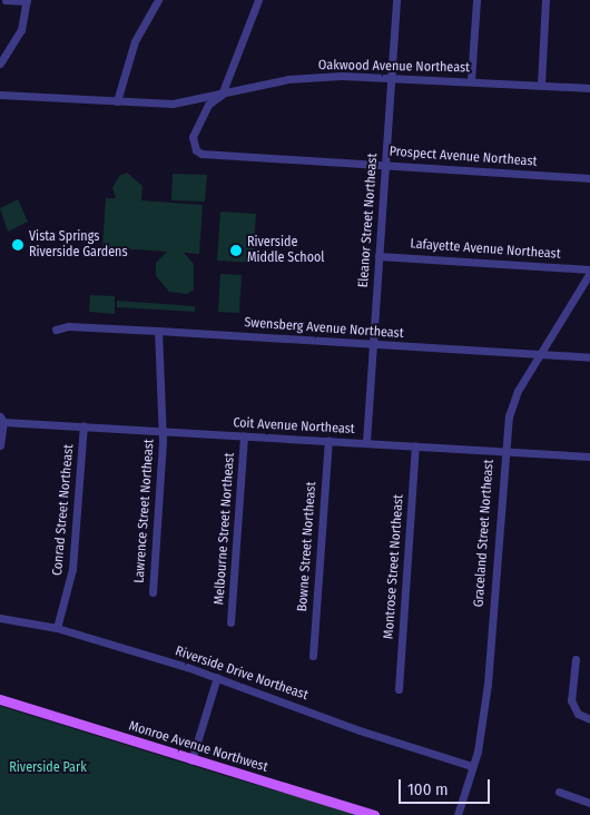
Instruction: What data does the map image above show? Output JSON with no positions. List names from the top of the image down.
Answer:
{
  "streets": {
    "main road": ["Monroe Avenue Northwest"],
    "street": [
      "Oakwood Avenue Northeast",
      "Prospect Avenue Northeast",
      "Eleanor Street Northeast",
      "Lafayette Avenue Northeast",
      "Swensberg Avenue Northeast",
      "Coit Avenue Northeast",
      "Conrad Street Northeast",
      "Lawrence Street Northeast",
      "Melbourne Street Northeast",
      "Graceland Street Northeast",
      "Bowne Street Northeast",
      "Montrose Street Northeast",
      "Riverside Drive Northeast"
    ]
  },
  "crossings": [
    ["Oakwood Avenue Northeast", "Prospect Avenue Northeast"],
    ["Oakwood Avenue Northeast", "Eleanor Street Northeast"],
    ["Prospect Avenue Northeast", "Eleanor Street Northeast"],
    ["Eleanor Street Northeast", "Lafayette Avenue Northeast"],
    ["Eleanor Street Northeast", "Swensberg Avenue Northeast"],
    ["Eleanor Street Northeast", "Coit Avenue Northeast"],
    ["Lafayette Avenue Northeast", "Graceland Street Northeast"],
    ["Swensberg Avenue Northeast", "Lawrence Street Northeast"],
    ["Swensberg Avenue Northeast", "Graceland Street Northeast"],
    ["Coit Avenue Northeast", "Conrad Street Northeast"],
    ["Coit Avenue Northeast", "Lawrence Street Northeast"],
    ["Coit Avenue Northeast", "Melbourne Street Northeast"],
    ["Coit Avenue Northeast", "Graceland Street Northeast"],
    ["Coit Avenue Northeast", "Bowne Street Northeast"],
    ["Coit Avenue Northeast", "Montrose Street Northeast"],
    ["Conrad Street Northeast", "Riverside Drive Northeast"],
    ["Graceland Street Northeast", "Riverside Drive Northeast"]
  ],
  "parks": ["Riverside Park"],
  "places": ["Vista Springs Riverside Gardens", "Riverside Middle School"],
  "scale_bar": "100 m"
}
